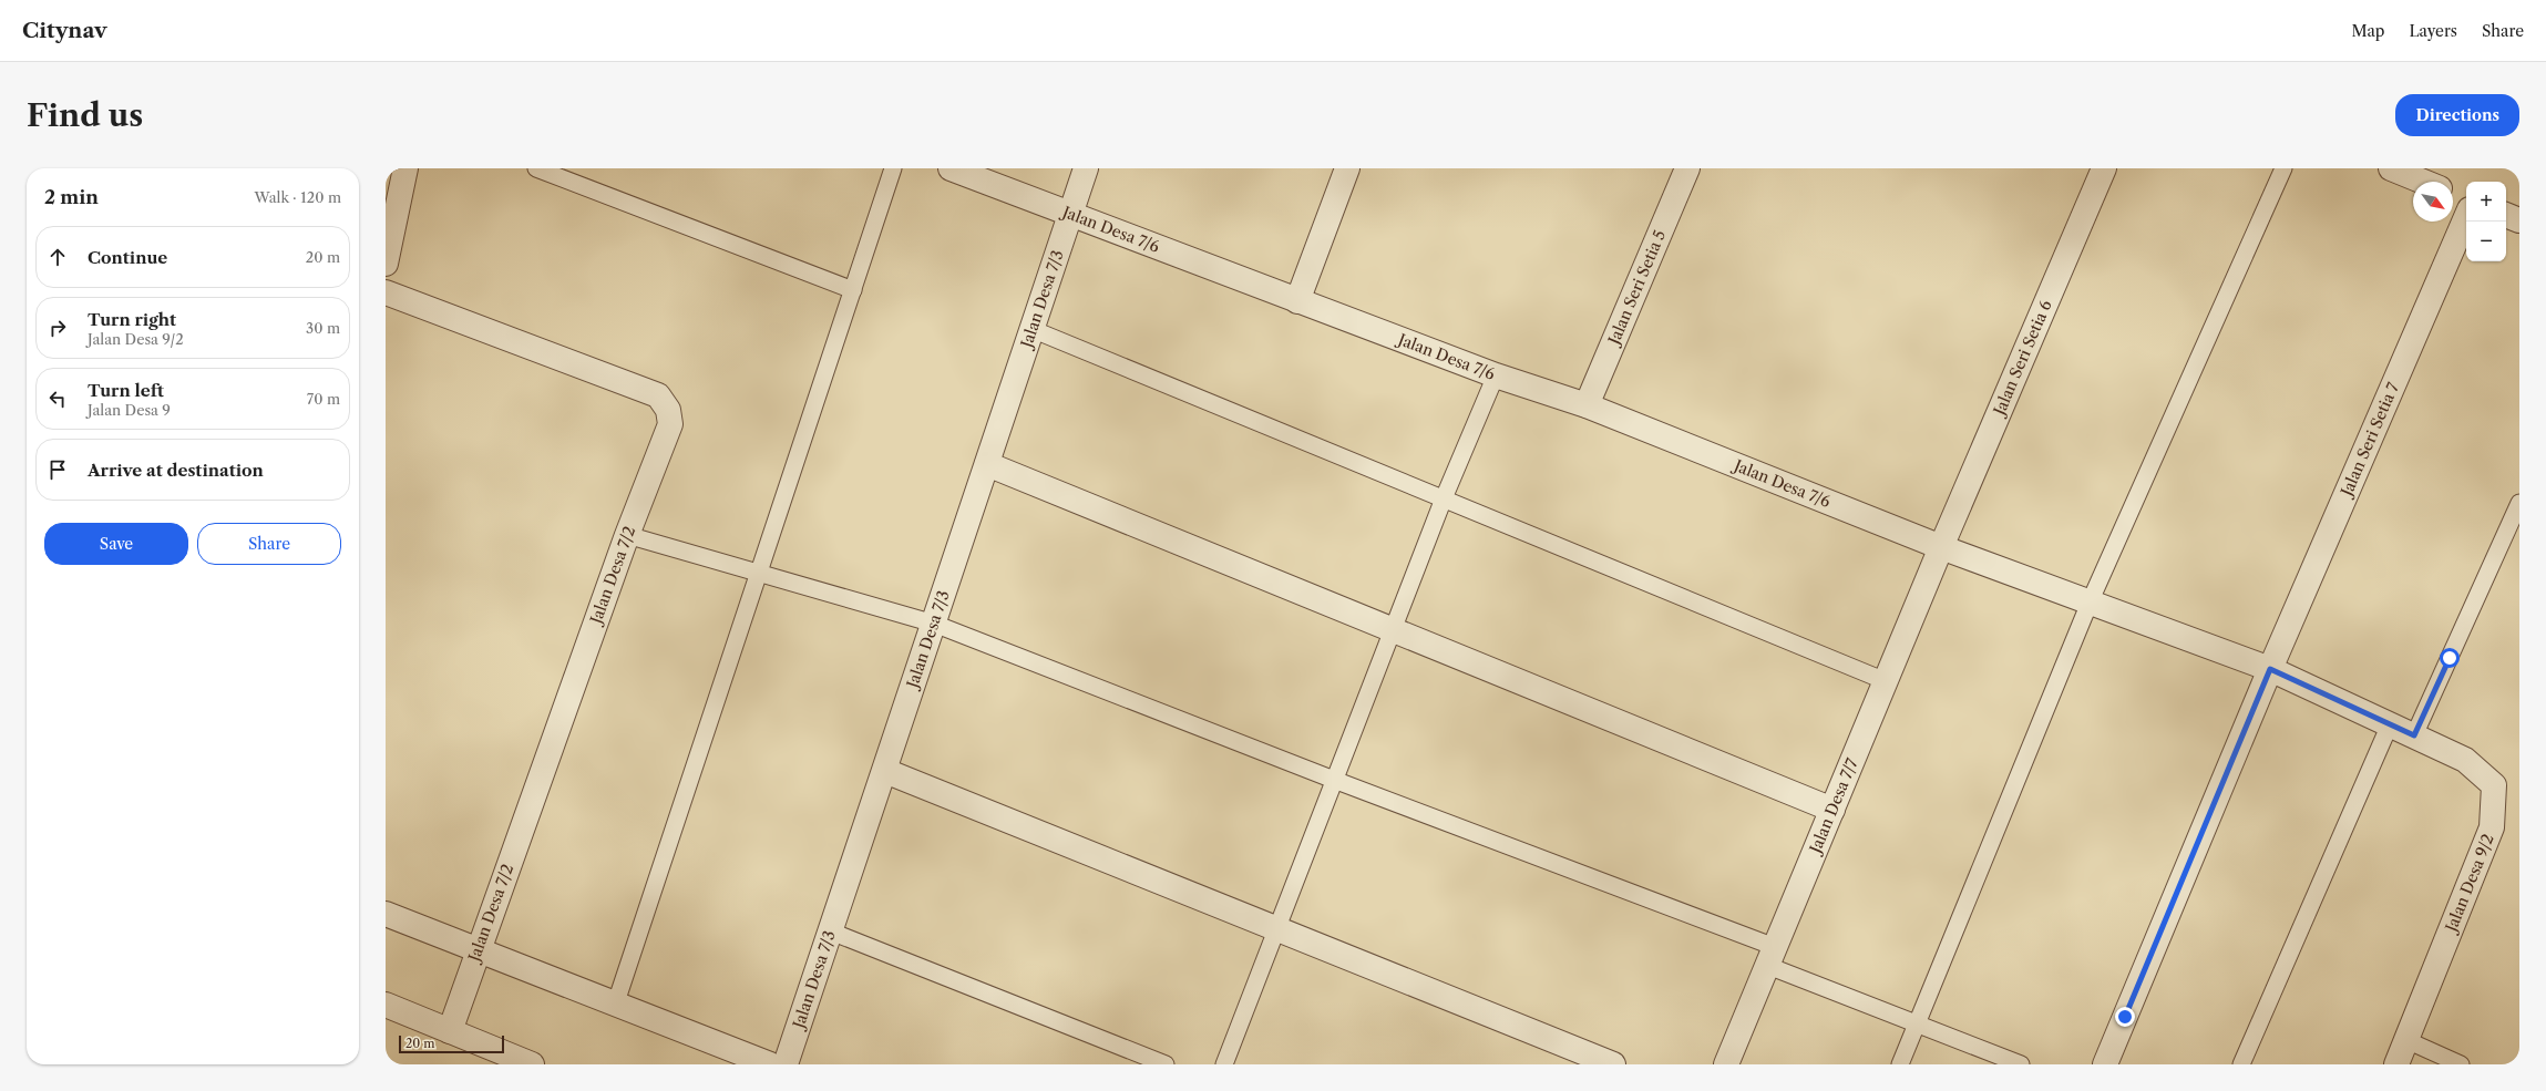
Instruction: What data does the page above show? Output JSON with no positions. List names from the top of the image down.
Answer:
{
  "streets": {
    "street": [
      "Jalan Desa 7/6",
      "Jalan Seri Setia 5",
      "Jalan Desa 7/3",
      "Jalan Seri Setia 6",
      "Jalan Seri Setia 7",
      "Jalan Desa 7/2",
      "Jalan Desa 7/7",
      "Jalan Desa 9/2"
    ]
  },
  "crossings": [
    ["Jalan Desa 7/6", "Jalan Seri Setia 5"],
    ["Jalan Desa 7/6", "Jalan Desa 7/3"],
    ["Jalan Desa 7/6", "Jalan Seri Setia 6"],
    ["Jalan Desa 7/6", "Jalan Desa 7/7"],
    ["Jalan Desa 7/6", "Jalan Desa 9/2"],
    ["Jalan Seri Setia 6", "Jalan Desa 7/7"],
    ["Jalan Seri Setia 7", "Jalan Desa 9/2"]
  ],
  "scale_bar": "20 m",
  "north": "bottom right",
  "page": {
    "header": "Citynav",
    "nav": ["Map", "Layers", "Share"],
    "buttons": [
      "Directions",
      ["Save", "Share"]
    ],
    "title": "Find us",
    "heading": ["2 min", "Walk · 120 m"],
    "map_buttons": ["+", "−"],
    "list": [
      ["Continue", "20 m"],
      ["Turn right", "Jalan Desa 9/2", "30 m"],
      ["Turn left", "Jalan Desa 9", "70 m"],
      "Arrive at destination"
    ],
    "scale": "20 m"
  }
}
